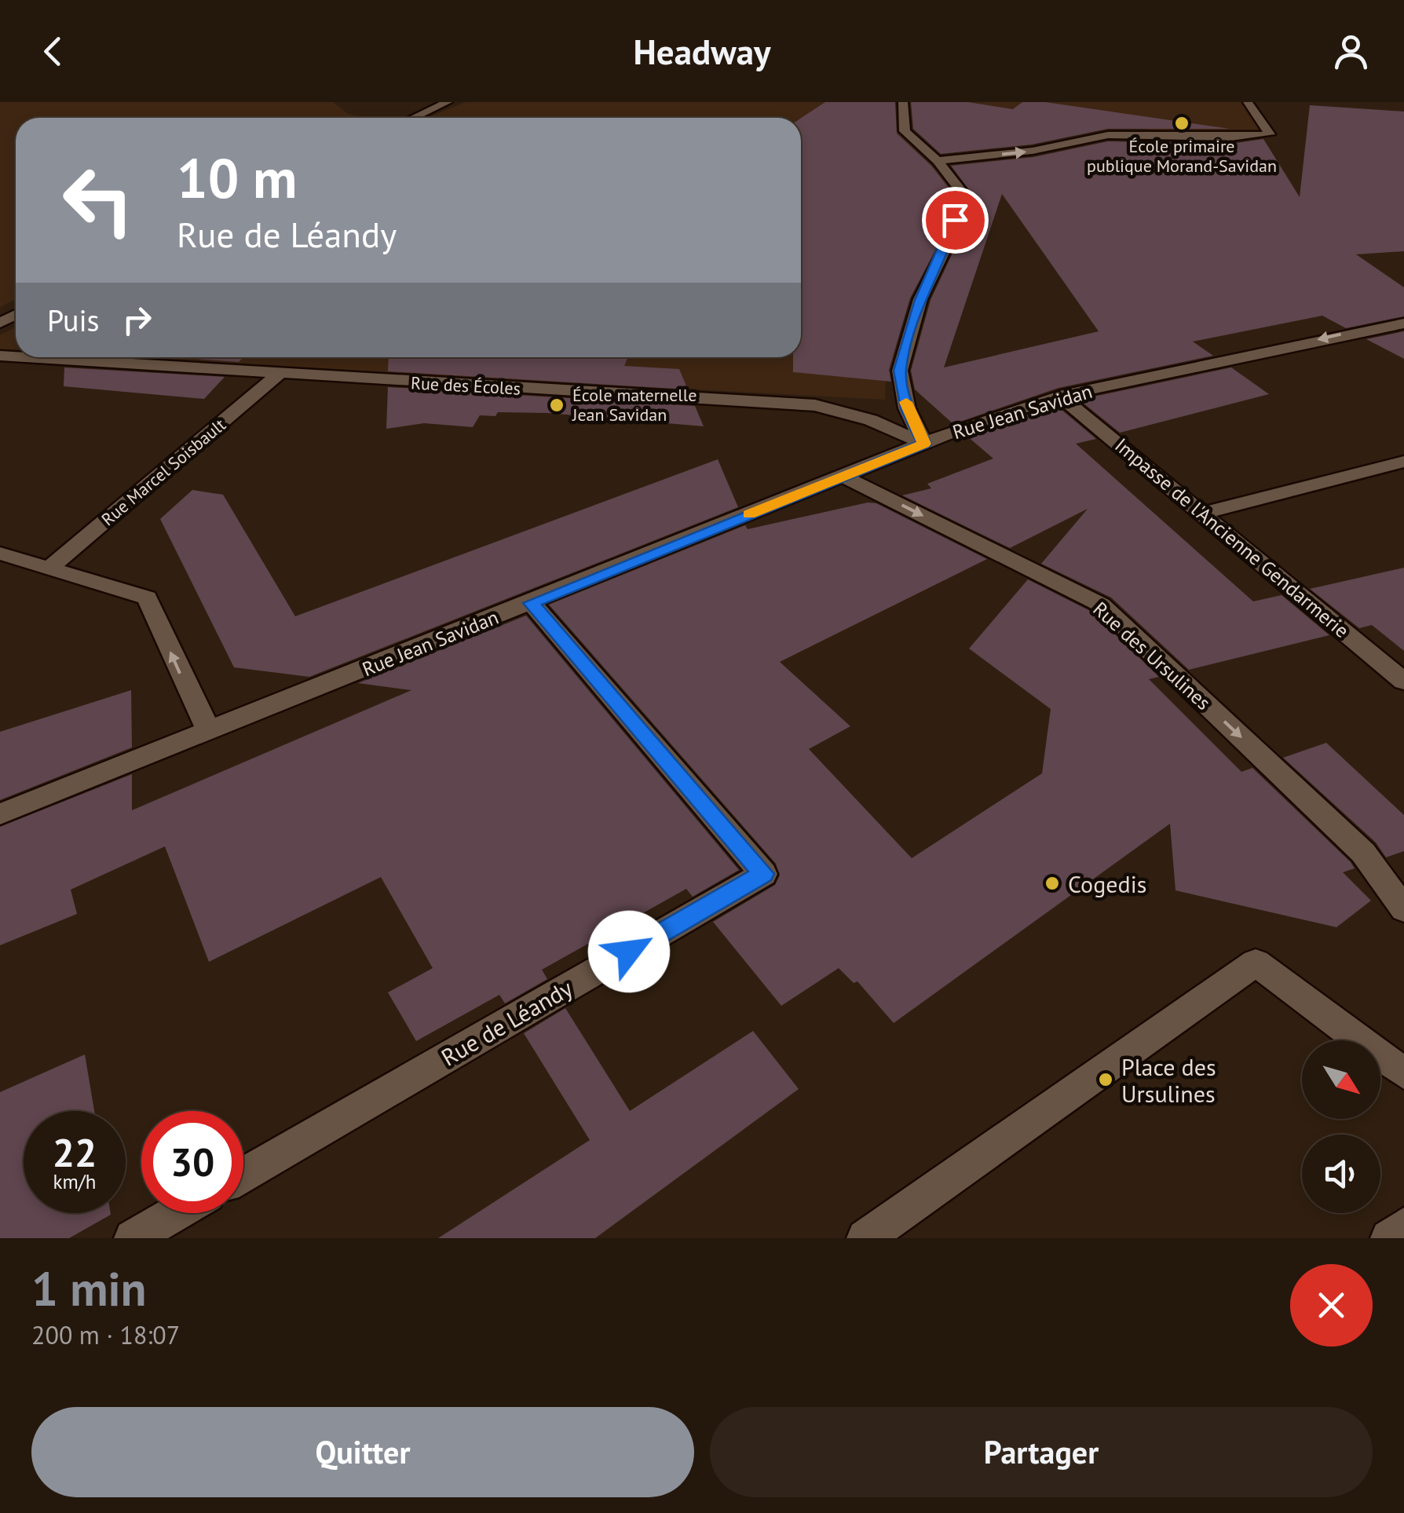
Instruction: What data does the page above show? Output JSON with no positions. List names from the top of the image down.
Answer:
{
  "streets": {
    "street": [
      "Rue des Écoles",
      "Rue Jean Savidan",
      "Rue Marcel Soisbault",
      "Impasse de l'Ancienne Gendarmerie",
      "Rue des Ursulines",
      "Rue de Léandy"
    ]
  },
  "crossings": [
    ["Rue des Écoles", "Rue Jean Savidan"],
    ["Rue des Écoles", "Rue Marcel Soisbault"],
    ["Rue Jean Savidan", "Impasse de l'Ancienne Gendarmerie"],
    ["Rue Jean Savidan", "Rue des Ursulines"],
    ["Rue Jean Savidan", "Rue de Léandy"]
  ],
  "one_way": ["Rue des Ursulines"],
  "places": [
    "École primaire publique Morand-Savidan",
    "École maternelle Jean Savidan",
    "Cogedis",
    "Place des Ursulines"
  ],
  "north": "bottom right",
  "page": {
    "header": "Headway",
    "turn": ["10 m", "Rue de Léandy"],
    "then": "Puis",
    "speed": "22 km/h",
    "limit": "30",
    "heading": ["1 min", "200 m · 18:07"],
    "buttons": ["Quitter", "Partager"]
  }
}
